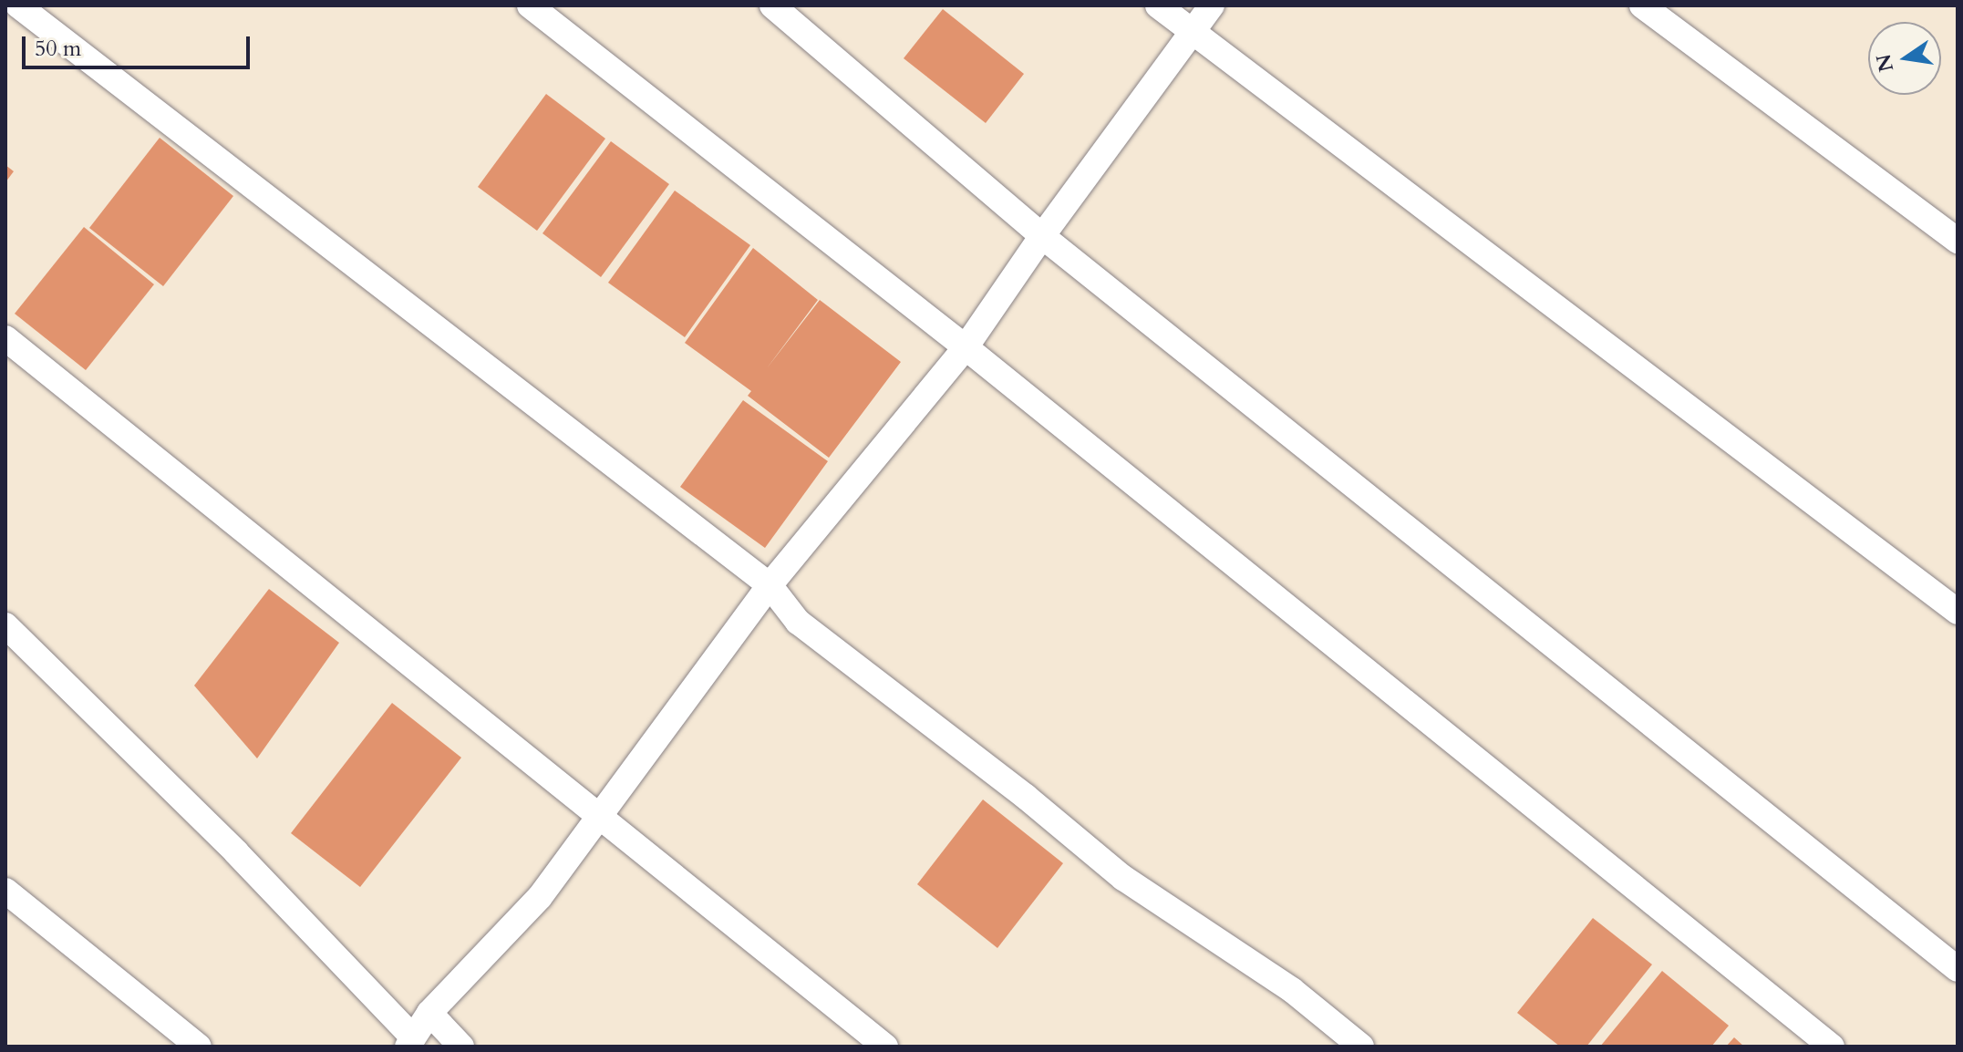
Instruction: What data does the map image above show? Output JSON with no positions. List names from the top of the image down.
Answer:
{
  "scale_bar": "50 m",
  "north": "left"
}
